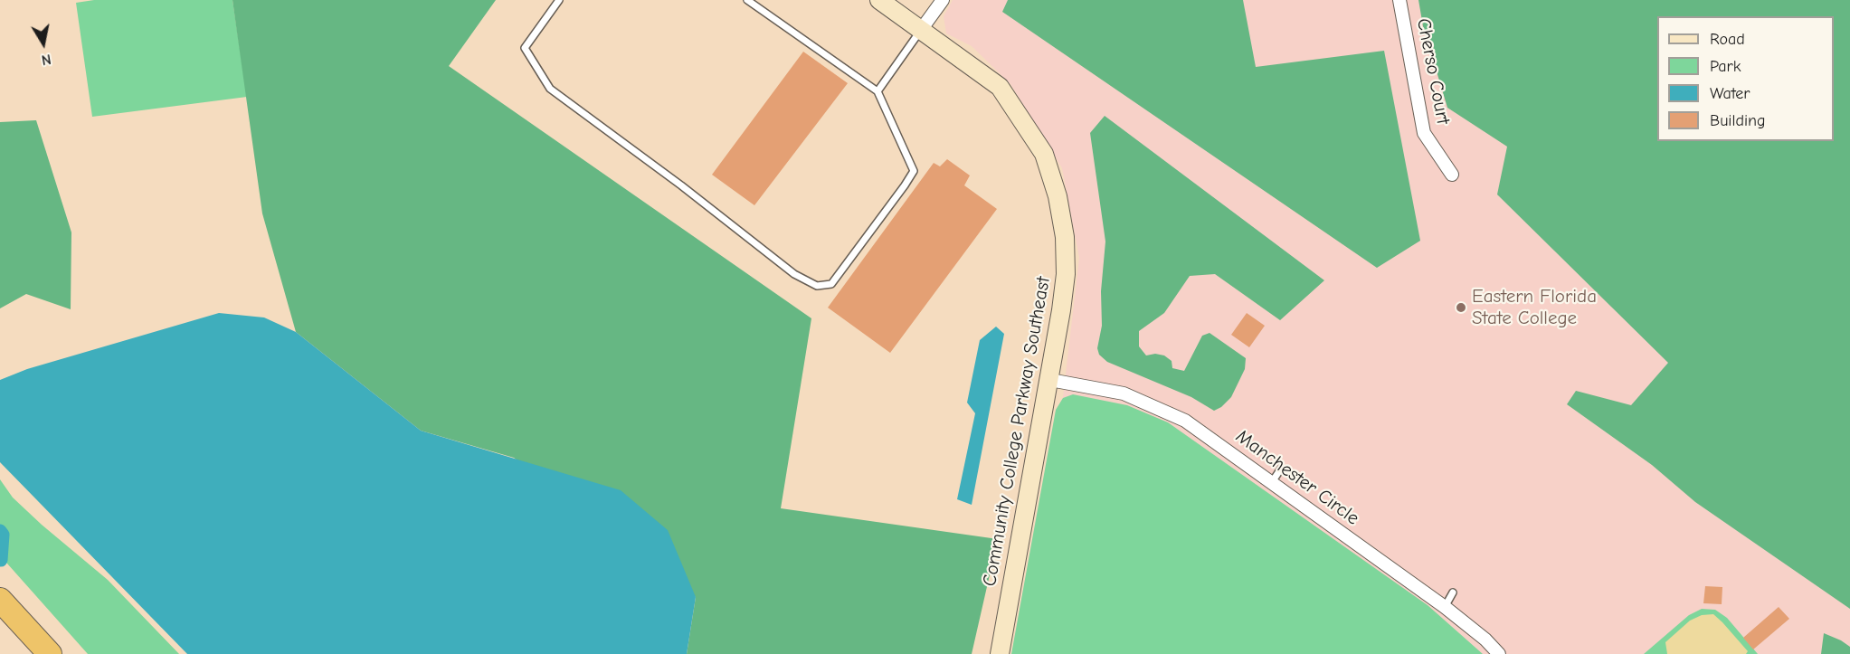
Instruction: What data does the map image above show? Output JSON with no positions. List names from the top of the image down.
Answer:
{
  "streets": {
    "street": ["Cherso Court", "Community College Parkway Southeast", "Manchester Circle"]
  },
  "crossings": [
    ["Community College Parkway Southeast", "Manchester Circle"]
  ],
  "places": ["Eastern Florida State College"],
  "legend": [
    "Road",
    "Park",
    "Water",
    "Building"
  ],
  "north": "bottom"
}
